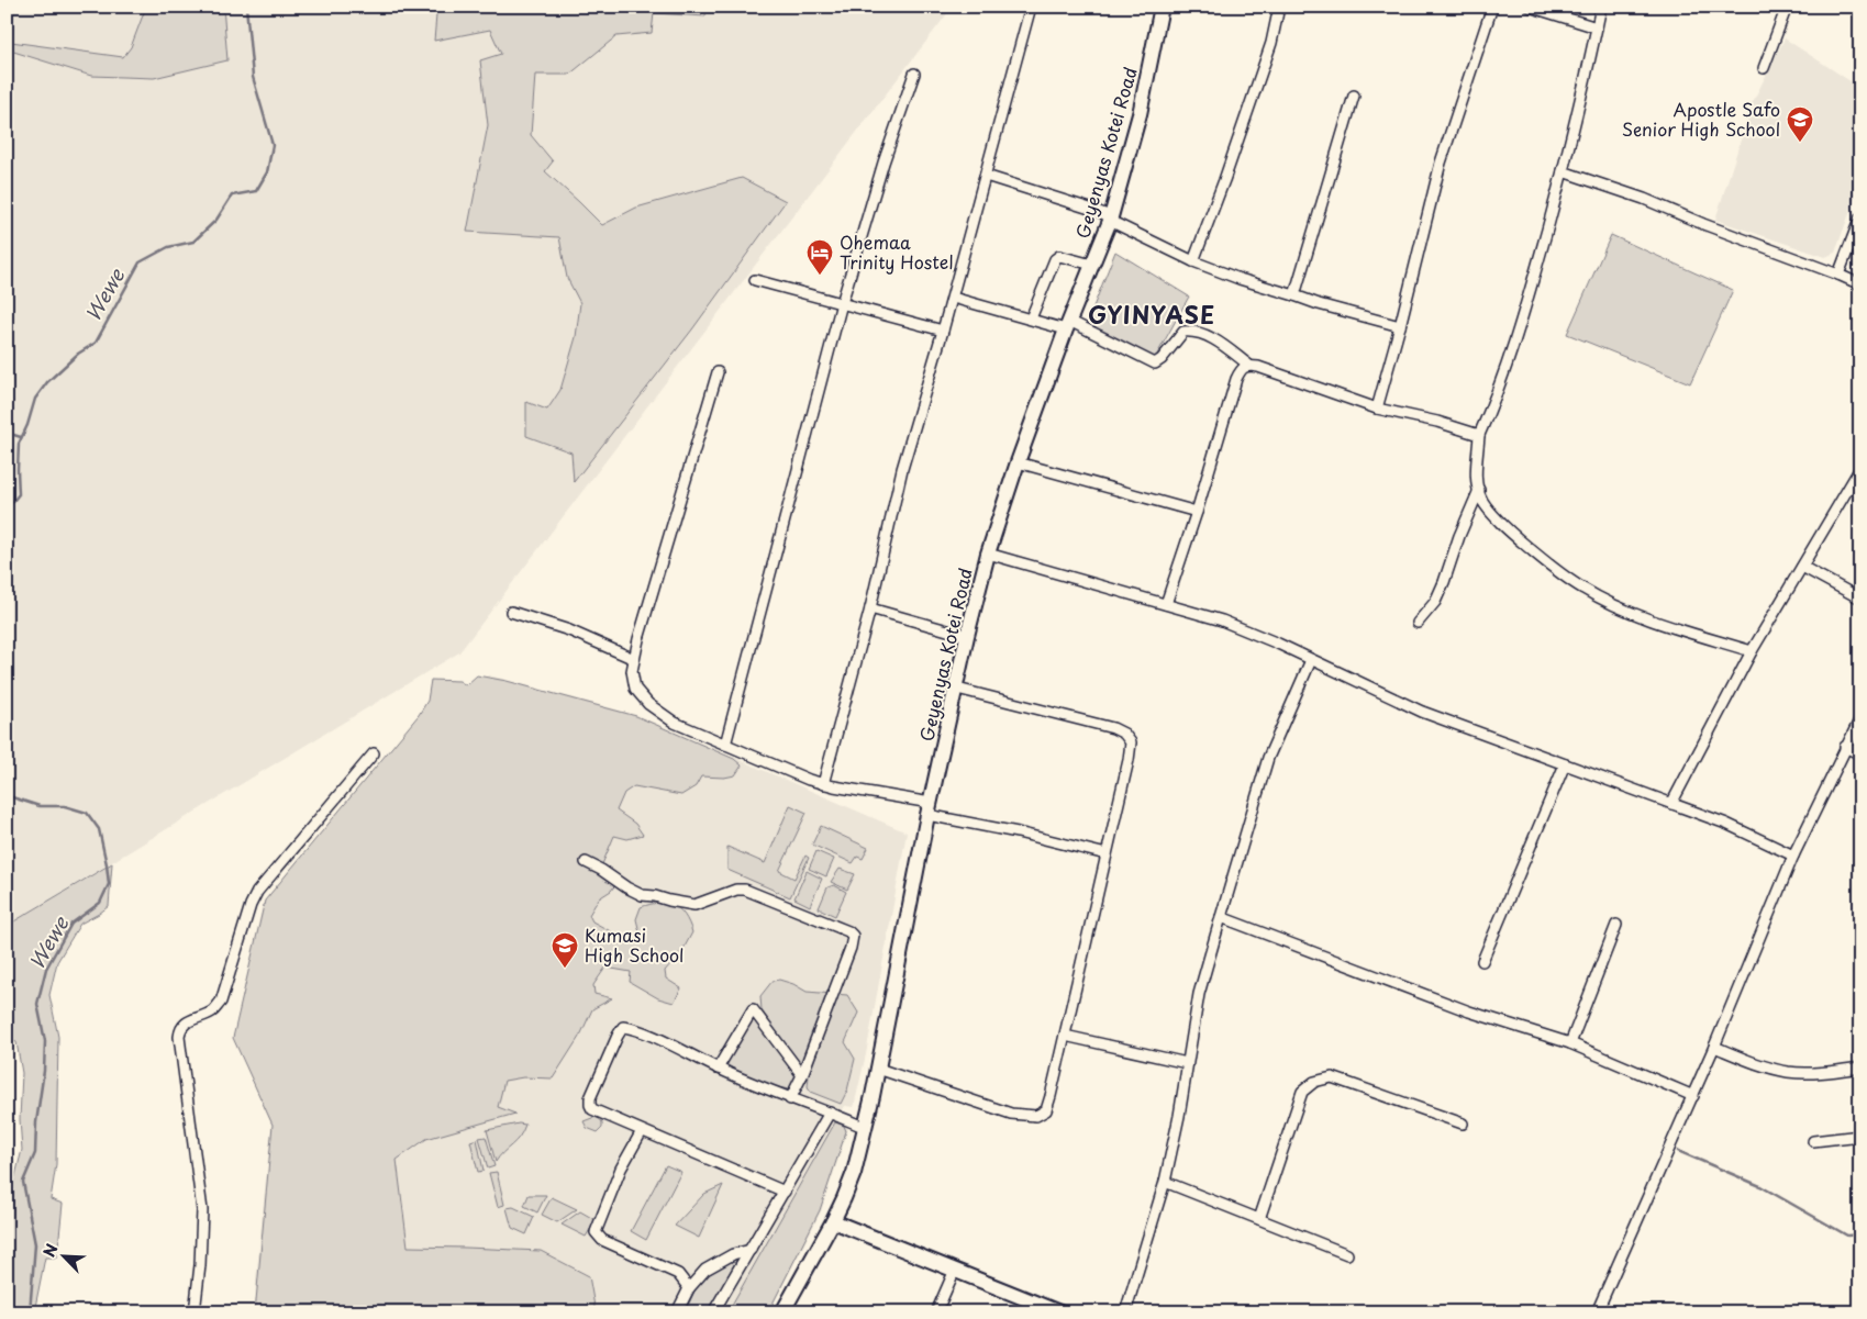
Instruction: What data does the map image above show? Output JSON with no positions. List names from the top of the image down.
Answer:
{
  "streets": {
    "street": ["Geyenyas Kotei Road"]
  },
  "districts": ["GYINYASE"],
  "water": ["Wewe"],
  "places": {
    "school or university": ["Apostle Safo Senior High School", "Kumasi High School"],
    "hotel": ["Ohemaa Trinity Hostel"]
  },
  "north": "top left"
}
